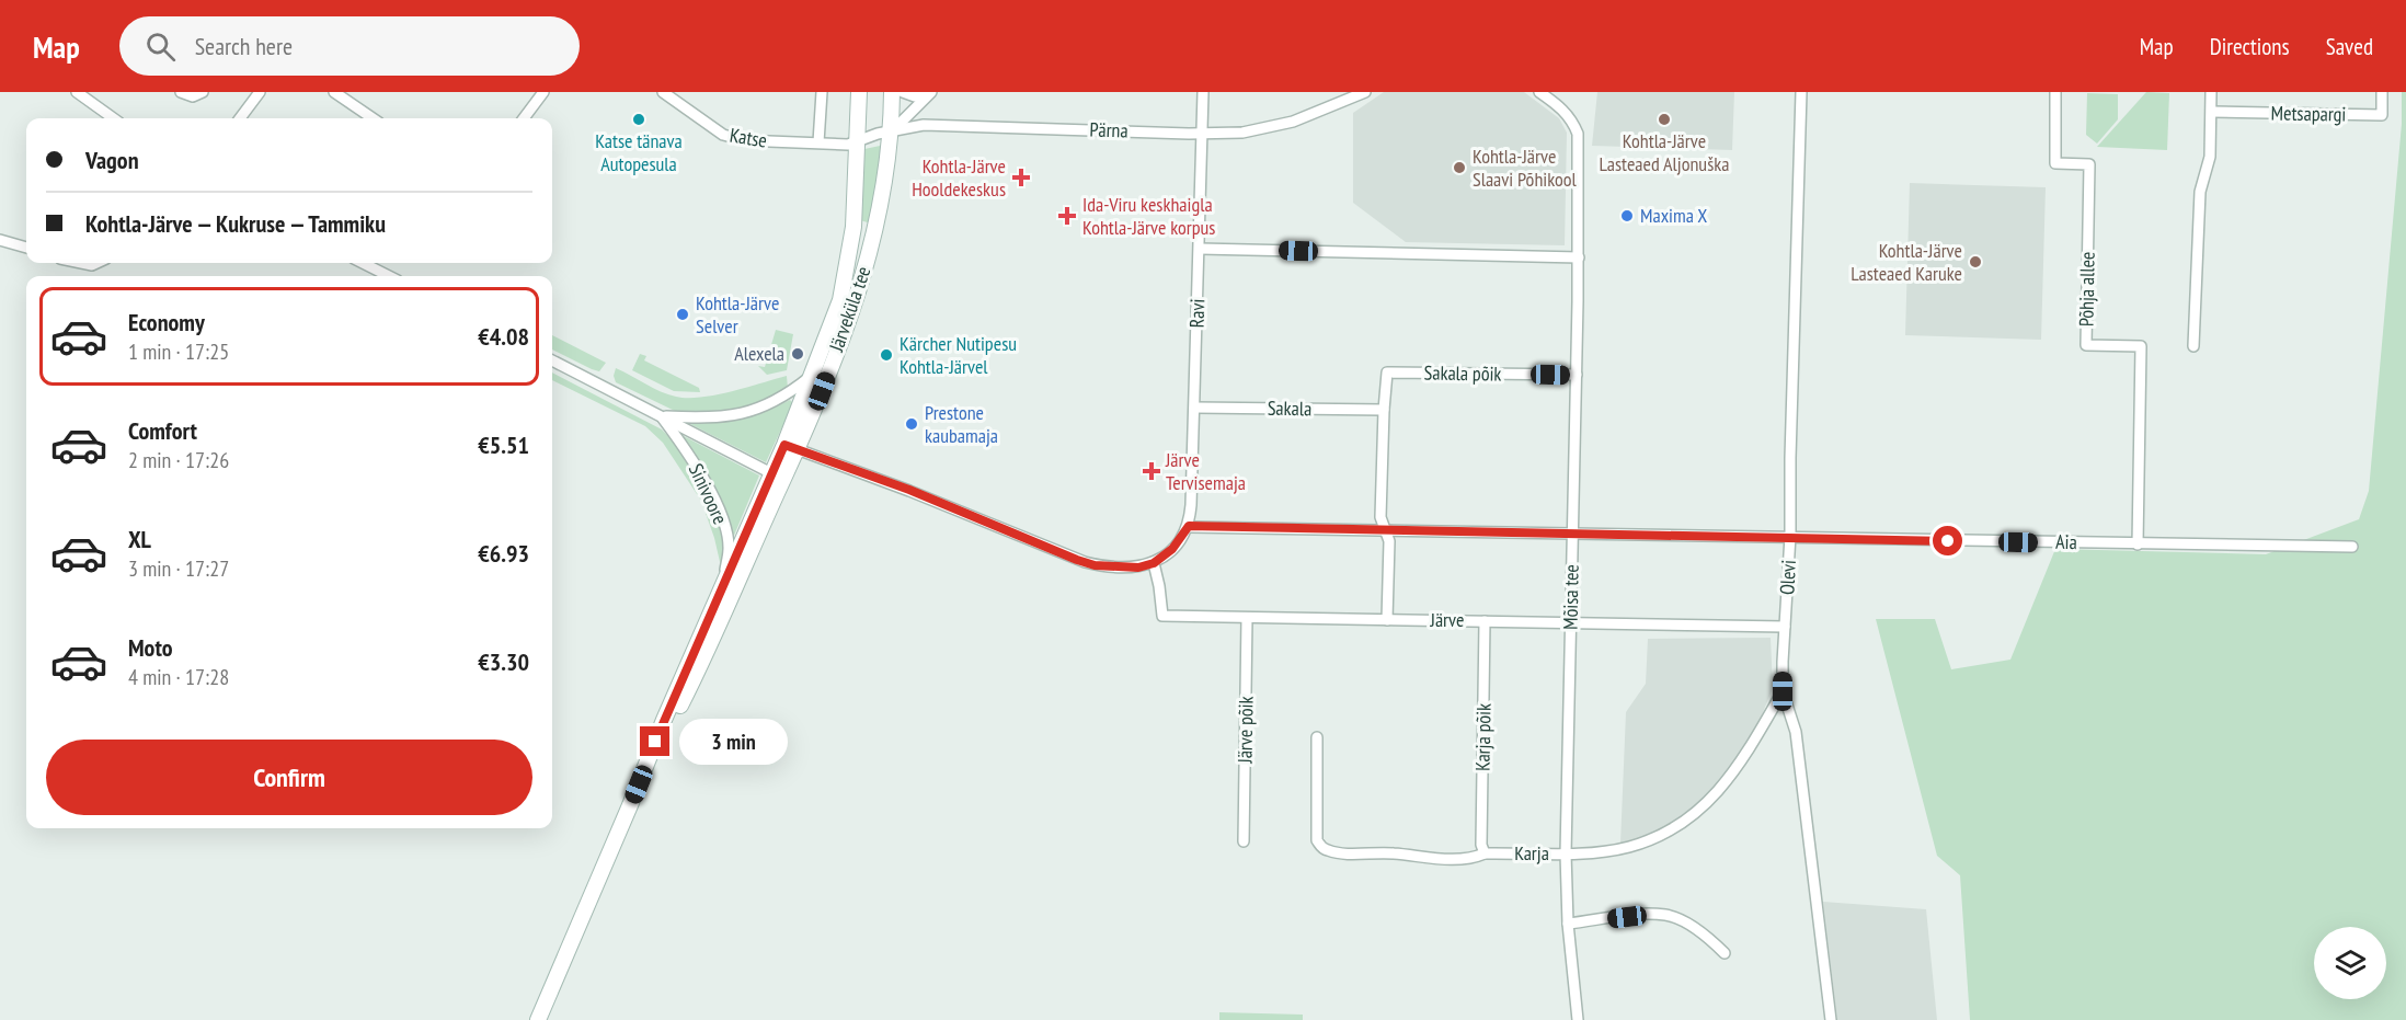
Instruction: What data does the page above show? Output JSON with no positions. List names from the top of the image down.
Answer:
{
  "streets": {
    "main road": ["Järveküla tee"],
    "street": [
      "Metsapargi",
      "Pärna",
      "Katse",
      "Põhja allee",
      "Ravi",
      "Sakala põik",
      "Sakala",
      "Sinivoore",
      "Aia",
      "Olevi",
      "Mõisa tee",
      "Järve",
      "Järve põik",
      "Karja põik",
      "Karja"
    ]
  },
  "crossings": [
    ["Pärna", "Katse"],
    ["Pärna", "Järveküla tee"],
    ["Pärna", "Ravi"],
    ["Katse", "Järveküla tee"],
    ["Põhja allee", "Aia"],
    ["Järveküla tee", "Sinivoore"],
    ["Ravi", "Sakala"],
    ["Ravi", "Aia"],
    ["Sakala põik", "Sakala"],
    ["Sakala põik", "Mõisa tee"],
    ["Aia", "Olevi"],
    ["Aia", "Mõisa tee"],
    ["Olevi", "Järve"],
    ["Olevi", "Karja"],
    ["Mõisa tee", "Järve"],
    ["Mõisa tee", "Karja"],
    ["Järve", "Järve põik"],
    ["Järve", "Karja põik"],
    ["Karja põik", "Karja"]
  ],
  "places": {
    "other": [
      "Katse tänava Autopesula",
      "Kohtla-Järve Lasteaed Aljonuška",
      "Kohtla-Järve Slaavi Põhikool",
      "Maxima X",
      "Kohtla-Järve Lasteaed Karuke",
      "Kohtla-Järve Selver",
      "Alexela",
      "Kärcher Nutipesu Kohtla-Järvel",
      "Prestone kaubamaja"
    ],
    "health": ["Kohtla-Järve Hooldekeskus", "Ida-Viru keskhaigla Kohtla-Järve korpus", "Järve Tervisemaja"]
  },
  "page": {
    "header": "Map",
    "search": "Search here",
    "nav": ["Map", "Directions", "Saved"],
    "banner": ["Vagon", "Kohtla-Järve — Kukruse — Tammiku"],
    "list": [
      {
        "name": "Economy",
        "note": "1 min · 17:25",
        "value": "€4.08"
      },
      {
        "name": "Comfort",
        "note": "2 min · 17:26",
        "value": "€5.51"
      },
      {
        "name": "XL",
        "note": "3 min · 17:27",
        "value": "€6.93"
      },
      {
        "name": "Moto",
        "note": "4 min · 17:28",
        "value": "€3.30"
      }
    ],
    "bubble": "3 min",
    "buttons": "Confirm"
  }
}
